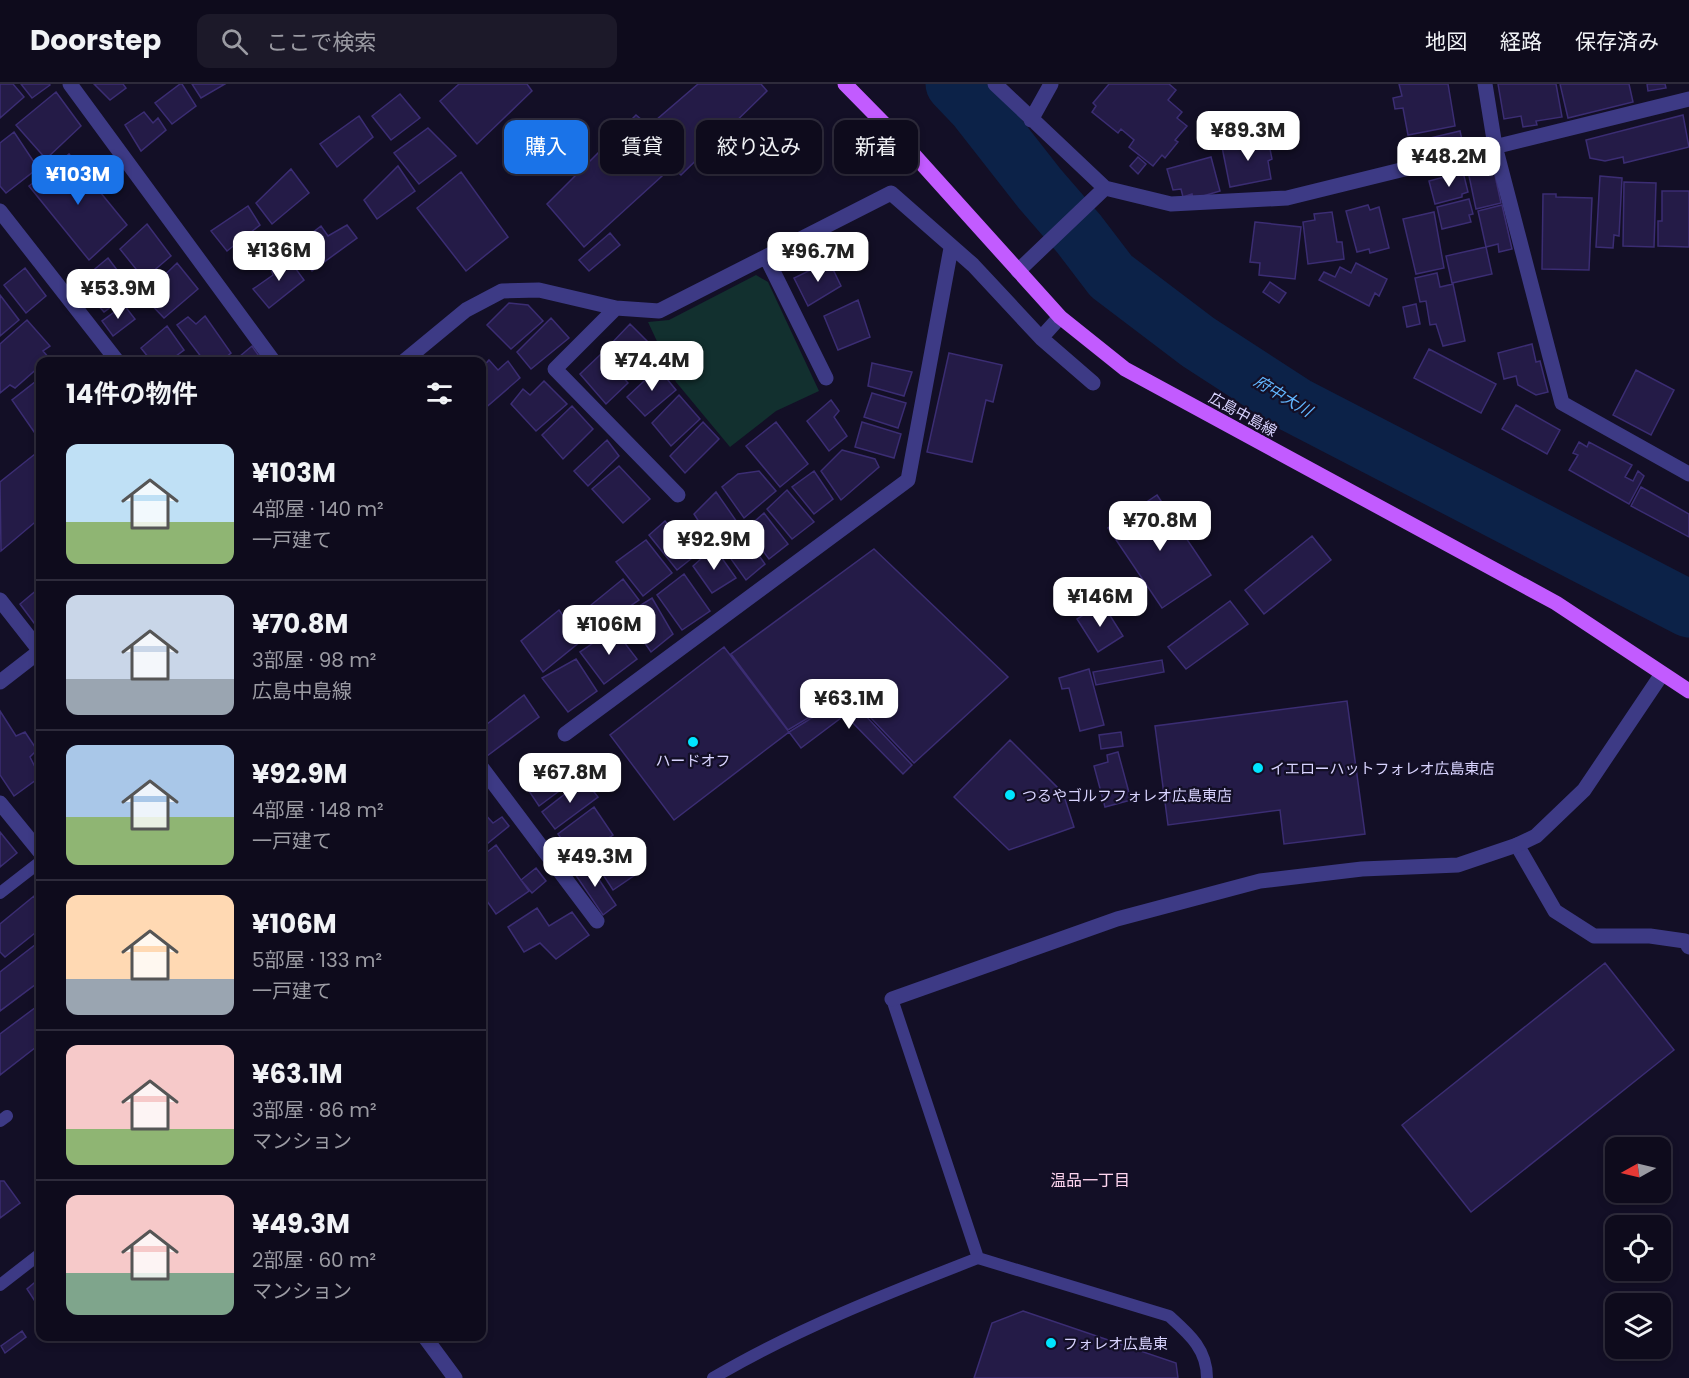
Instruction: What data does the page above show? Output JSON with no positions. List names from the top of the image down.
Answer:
{
  "streets": {
    "main road": ["広島中島線"]
  },
  "districts": ["温品一丁目"],
  "water": ["府中大川"],
  "places": [
    "ハードオフ",
    "イエローハットフォレオ広島東店",
    "つるやゴルフフォレオ広島東店",
    "フォレオ広島東"
  ],
  "north": "left",
  "page": {
    "header": "Doorstep",
    "search": "ここで検索",
    "nav": ["地図", "経路", "保存済み"],
    "price": [
      "¥89.3M",
      "¥48.2M",
      "¥103M",
      "¥136M",
      "¥96.7M",
      "¥53.9M",
      "¥74.4M",
      "¥70.8M",
      "¥92.9M",
      "¥146M",
      "¥106M",
      "¥63.1M",
      "¥67.8M",
      "¥49.3M"
    ],
    "chip": [
      "購入",
      "賃貸",
      "絞り込み",
      "新着"
    ],
    "heading": "14件の物件",
    "list": [
      {
        "name": "¥103M",
        "note": "4部屋 · 140 m² · 一戸建て"
      },
      {
        "name": "¥70.8M",
        "note": "3部屋 · 98 m² · 広島中島線"
      },
      {
        "name": "¥92.9M",
        "note": "4部屋 · 148 m² · 一戸建て"
      },
      {
        "name": "¥106M",
        "note": "5部屋 · 133 m² · 一戸建て"
      },
      {
        "name": "¥63.1M",
        "note": "3部屋 · 86 m² · マンション"
      },
      {
        "name": "¥49.3M",
        "note": "2部屋 · 60 m² · マンション"
      }
    ]
  }
}
